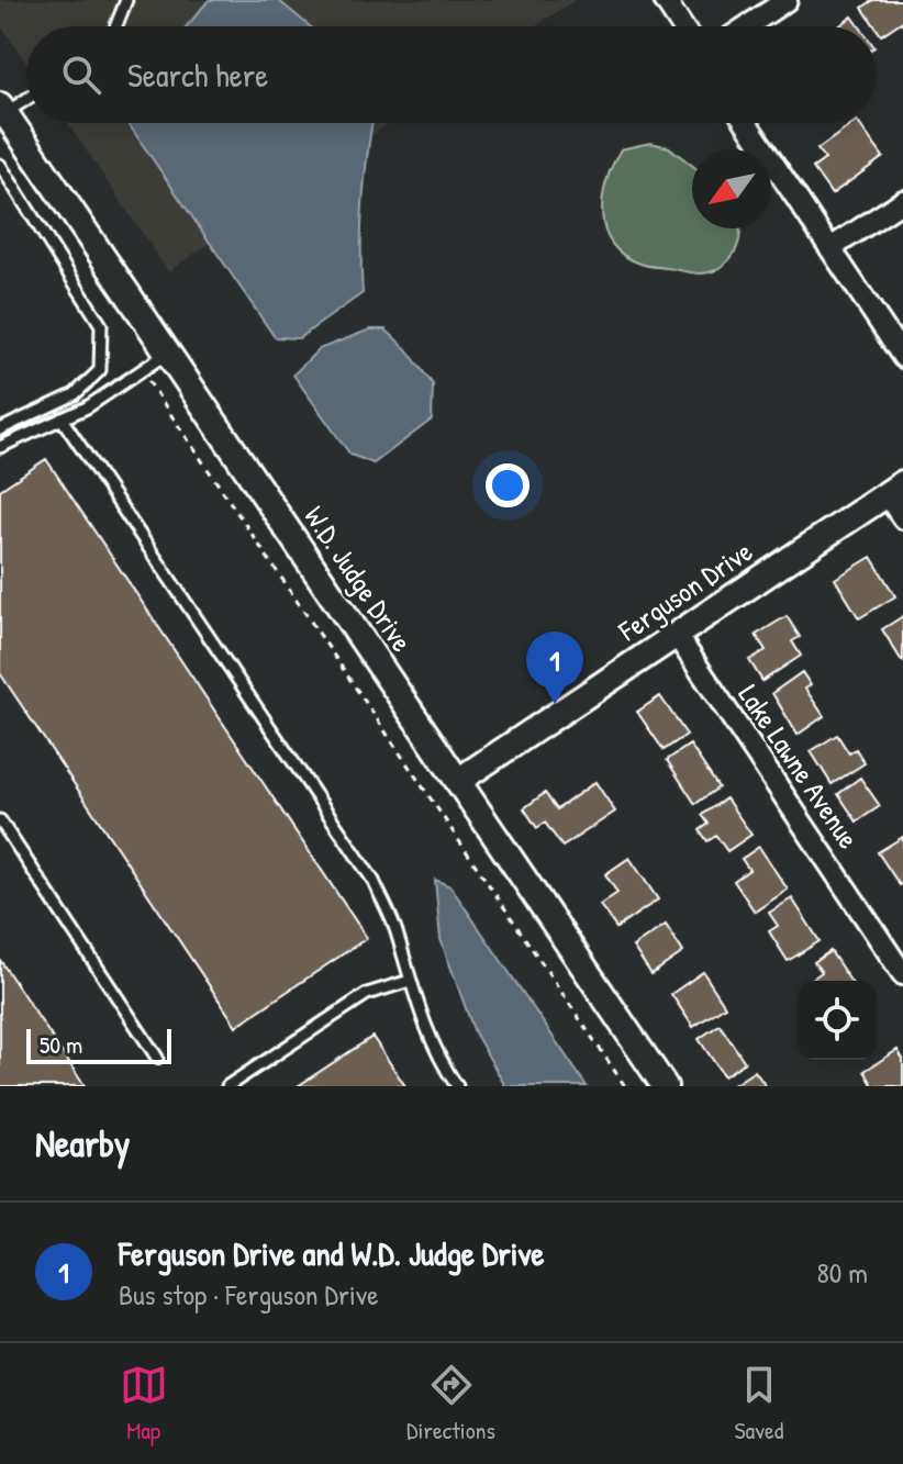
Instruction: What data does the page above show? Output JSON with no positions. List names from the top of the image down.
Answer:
{
  "streets": {
    "street": ["W.D. Judge Drive", "Ferguson Drive", "Lake Lawne Avenue"]
  },
  "crossings": [
    ["W.D. Judge Drive", "Ferguson Drive"],
    ["Ferguson Drive", "Lake Lawne Avenue"]
  ],
  "scale_bar": "50 m",
  "north": "bottom left",
  "page": {
    "search": "Search here",
    "pins": "1",
    "scale": "50 m",
    "heading": "Nearby",
    "list": [
      {
        "mark": "1",
        "name": "Ferguson Drive and W.D. Judge Drive",
        "note": "Bus stop · Ferguson Drive",
        "value": "80 m"
      }
    ],
    "nav": ["Map", "Directions", "Saved"]
  }
}
